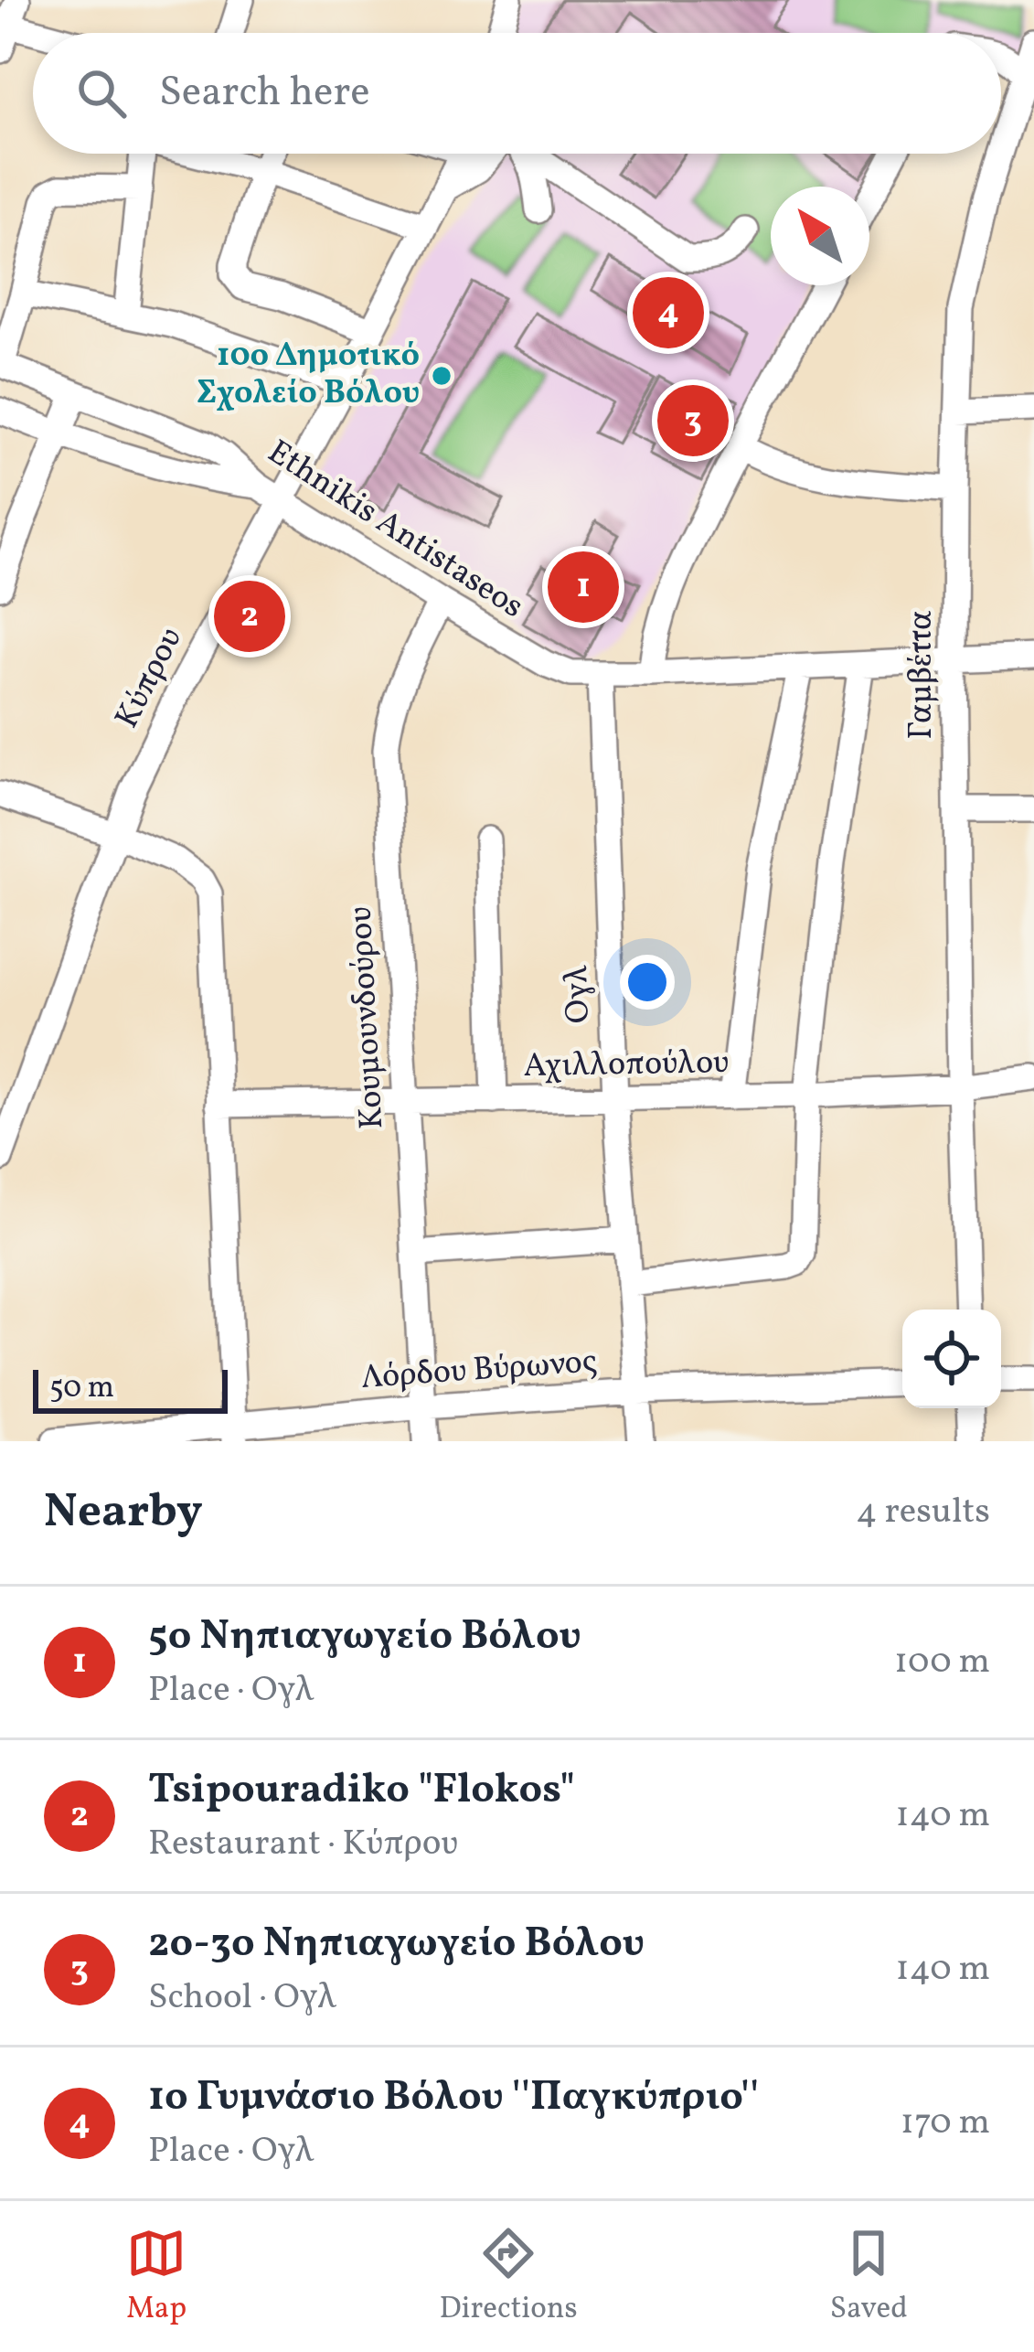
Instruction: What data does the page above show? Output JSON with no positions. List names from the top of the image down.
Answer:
{
  "streets": {
    "street": [
      "Ethnikis Antistaseos",
      "Γαμβέττα",
      "Κύπρου",
      "Ογλ",
      "Κουμουνδούρου",
      "Αχιλλοπούλου",
      "Λόρδου Βύρωνος"
    ]
  },
  "crossings": [
    ["Ethnikis Antistaseos", "Γαμβέττα"],
    ["Ethnikis Antistaseos", "Κύπρου"],
    ["Ethnikis Antistaseos", "Ογλ"],
    ["Ethnikis Antistaseos", "Κουμουνδούρου"],
    ["Γαμβέττα", "Αχιλλοπούλου"],
    ["Ογλ", "Αχιλλοπούλου"],
    ["Ογλ", "Λόρδου Βύρωνος"],
    ["Κουμουνδούρου", "Αχιλλοπούλου"],
    ["Κουμουνδούρου", "Λόρδου Βύρωνος"]
  ],
  "places": ["10ο Δημοτικό Σχολείο Βόλου"],
  "scale_bar": "50 m",
  "north": "top left",
  "page": {
    "search": "Search here",
    "pins": [
      "4",
      "3",
      "1",
      "2"
    ],
    "scale": "50 m",
    "heading": ["Nearby", "4 results"],
    "list": [
      {
        "mark": "1",
        "name": "5ο Νηπιαγωγείο Βόλου",
        "note": "Place · Ογλ",
        "value": "100 m"
      },
      {
        "mark": "2",
        "name": "Tsipouradiko \"Flokos\"",
        "note": "Restaurant · Κύπρου",
        "value": "140 m"
      },
      {
        "mark": "3",
        "name": "2ο-3ο Νηπιαγωγείο Βόλου",
        "note": "School · Ογλ",
        "value": "140 m"
      },
      {
        "mark": "4",
        "name": "1ο Γυμνάσιο Βόλου ''Παγκύπριο''",
        "note": "Place · Ογλ",
        "value": "170 m"
      }
    ],
    "nav": ["Map", "Directions", "Saved"]
  }
}
